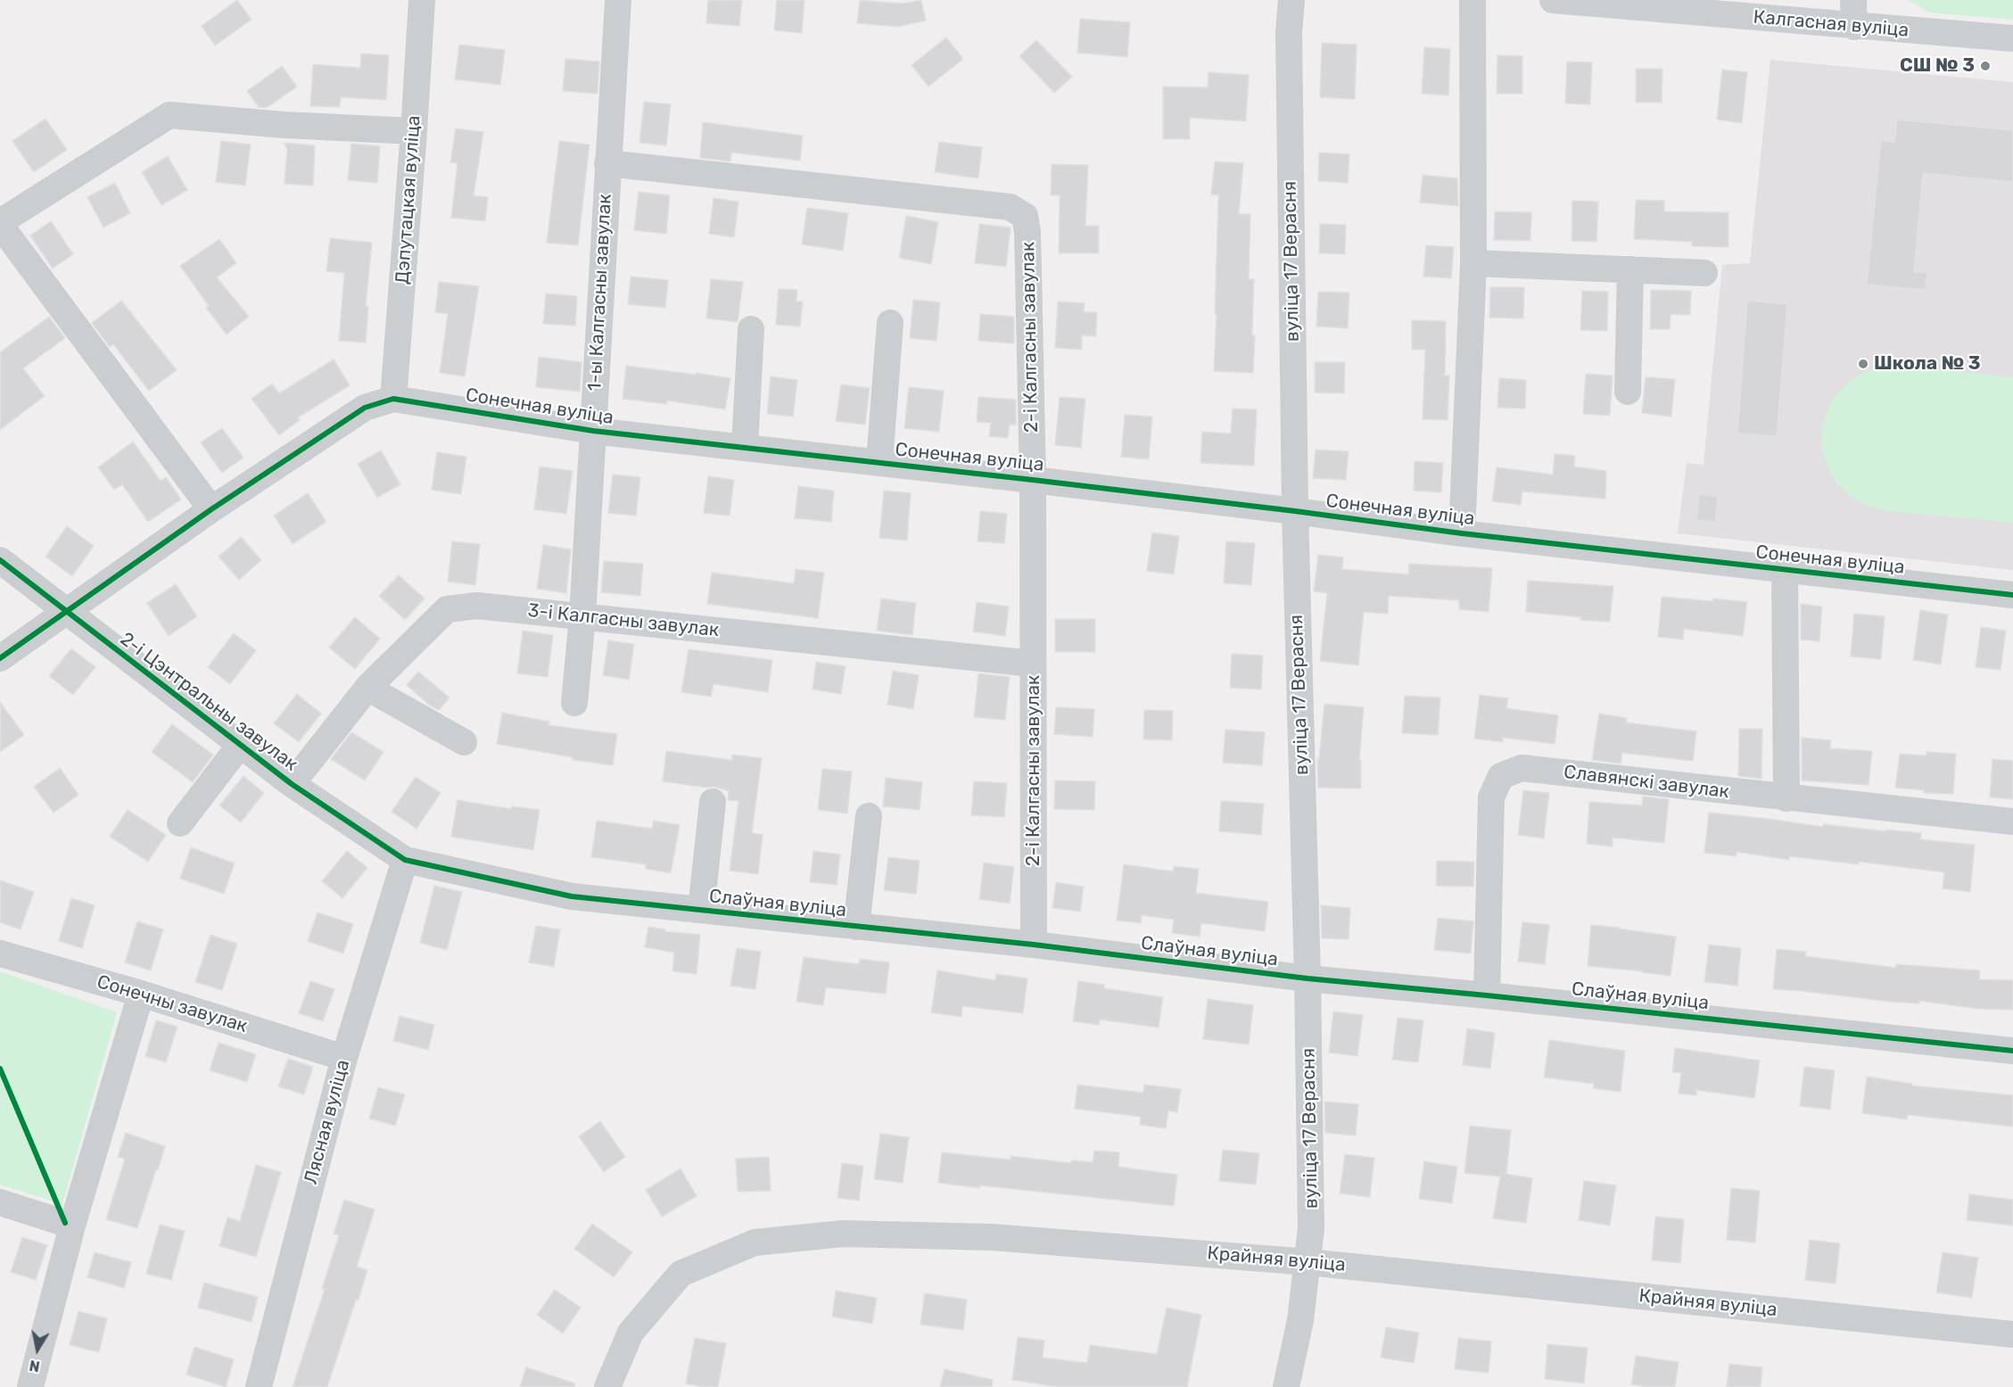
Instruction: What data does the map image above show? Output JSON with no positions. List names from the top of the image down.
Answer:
{
  "streets": {
    "street": [
      "Калгасная вуліца",
      "Дэпутацкая вуліца",
      "вуліца 17 Верасня",
      "1-ы Калгасны завулак",
      "2-і Калгасны завулак",
      "Сонечная вуліца",
      "3-і Калгасны завулак",
      "2-і Цэнтральны завулак",
      "Славянскі завулак",
      "Слаўная вуліца",
      "Сонечны завулак",
      "Лясная вуліца",
      "Крайняя вуліца"
    ]
  },
  "crossings": [
    ["Дэпутацкая вуліца", "Сонечная вуліца"],
    ["вуліца 17 Верасня", "Сонечная вуліца"],
    ["вуліца 17 Верасня", "Слаўная вуліца"],
    ["вуліца 17 Верасня", "Крайняя вуліца"],
    ["1-ы Калгасны завулак", "2-і Калгасны завулак"],
    ["1-ы Калгасны завулак", "Сонечная вуліца"],
    ["1-ы Калгасны завулак", "3-і Калгасны завулак"],
    ["2-і Калгасны завулак", "Сонечная вуліца"],
    ["2-і Калгасны завулак", "3-і Калгасны завулак"],
    ["2-і Калгасны завулак", "Слаўная вуліца"],
    ["Сонечная вуліца", "2-і Цэнтральны завулак"],
    ["3-і Калгасны завулак", "2-і Цэнтральны завулак"],
    ["2-і Цэнтральны завулак", "Слаўная вуліца"],
    ["2-і Цэнтральны завулак", "Лясная вуліца"],
    ["Славянскі завулак", "Слаўная вуліца"],
    ["Слаўная вуліца", "Лясная вуліца"],
    ["Сонечны завулак", "Лясная вуліца"]
  ],
  "places": ["СШ № 3", "Школа № 3"],
  "north": "bottom"
}
